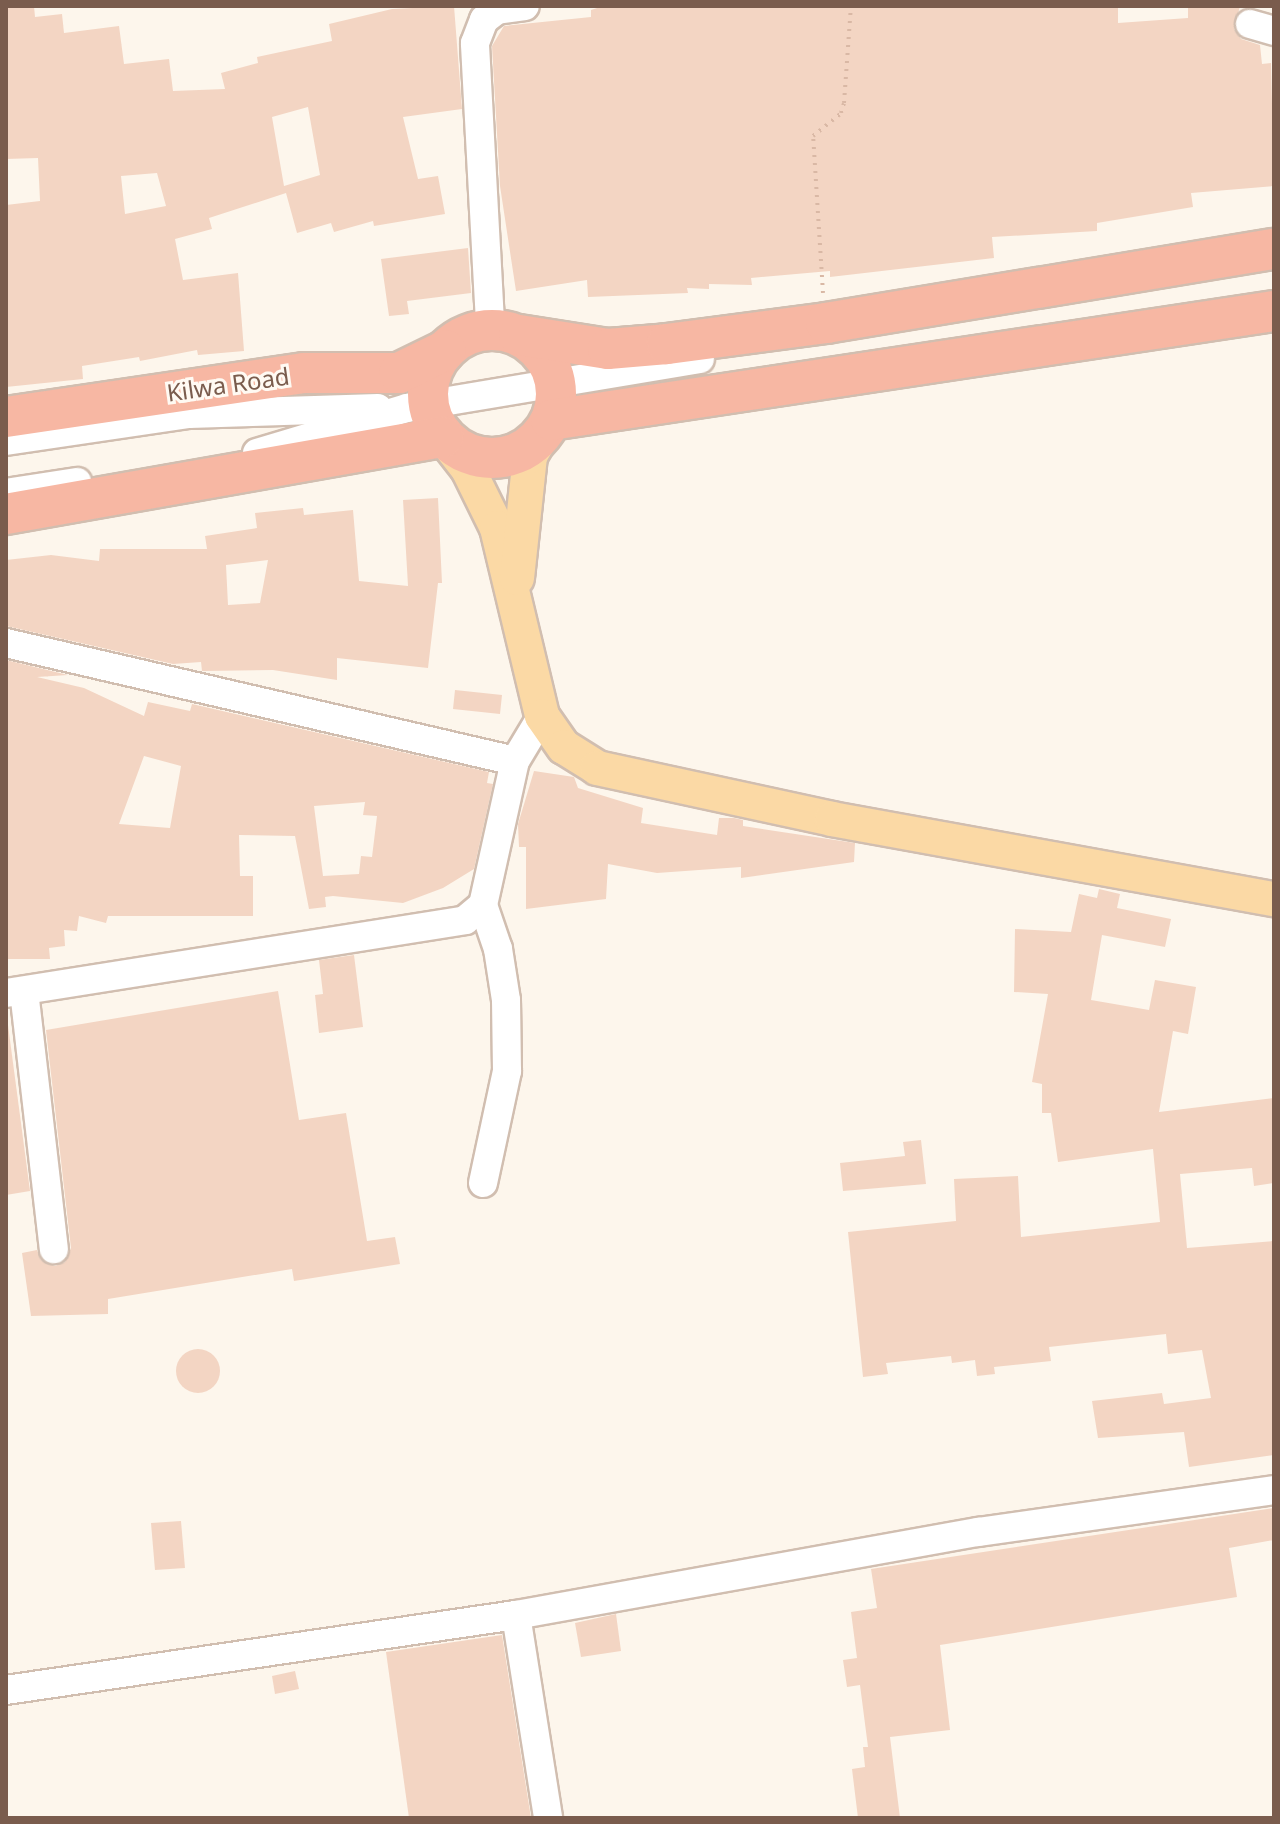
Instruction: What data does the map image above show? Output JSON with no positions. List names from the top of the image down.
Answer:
{
  "streets": {
    "highway": ["Kilwa Road"]
  }
}
